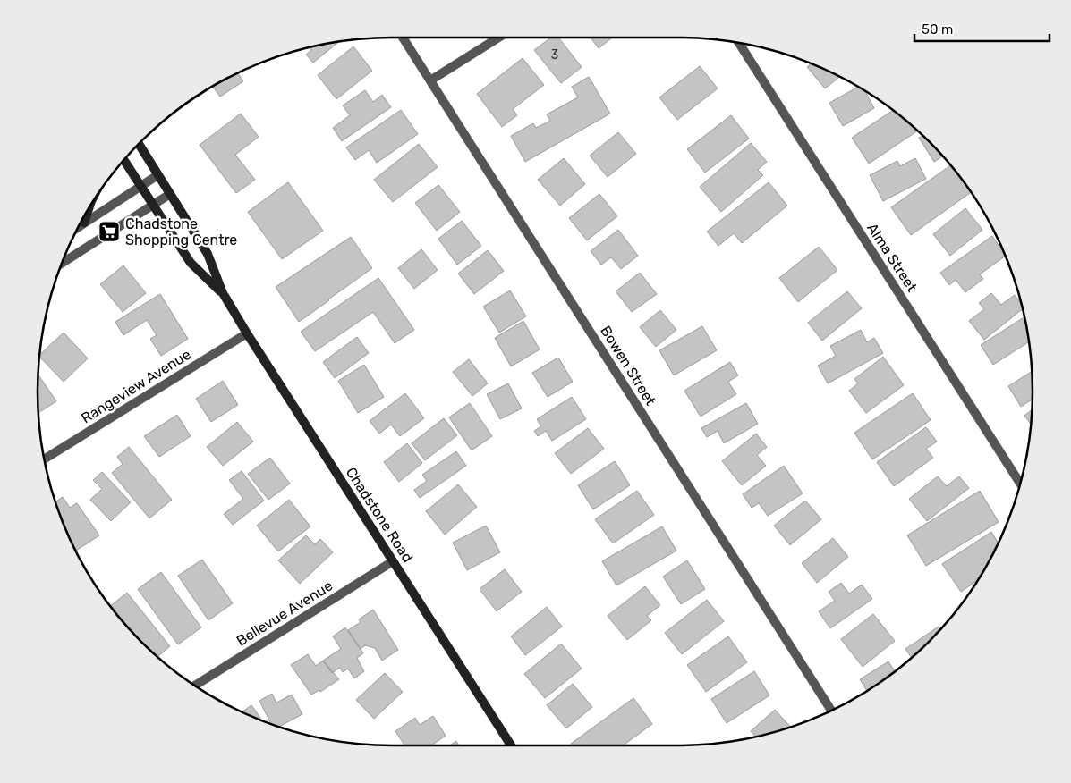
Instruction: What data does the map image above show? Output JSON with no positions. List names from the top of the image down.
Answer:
{
  "streets": {
    "street": [
      "Alma Street",
      "Bowen Street",
      "Rangeview Avenue",
      "Chadstone Road",
      "Bellevue Avenue"
    ]
  },
  "crossings": [
    ["Rangeview Avenue", "Chadstone Road"],
    ["Chadstone Road", "Bellevue Avenue"]
  ],
  "places": {
    "supermarket": ["Chadstone Shopping Centre"]
  },
  "house_numbers": ["3"],
  "scale_bar": "50 m"
}
